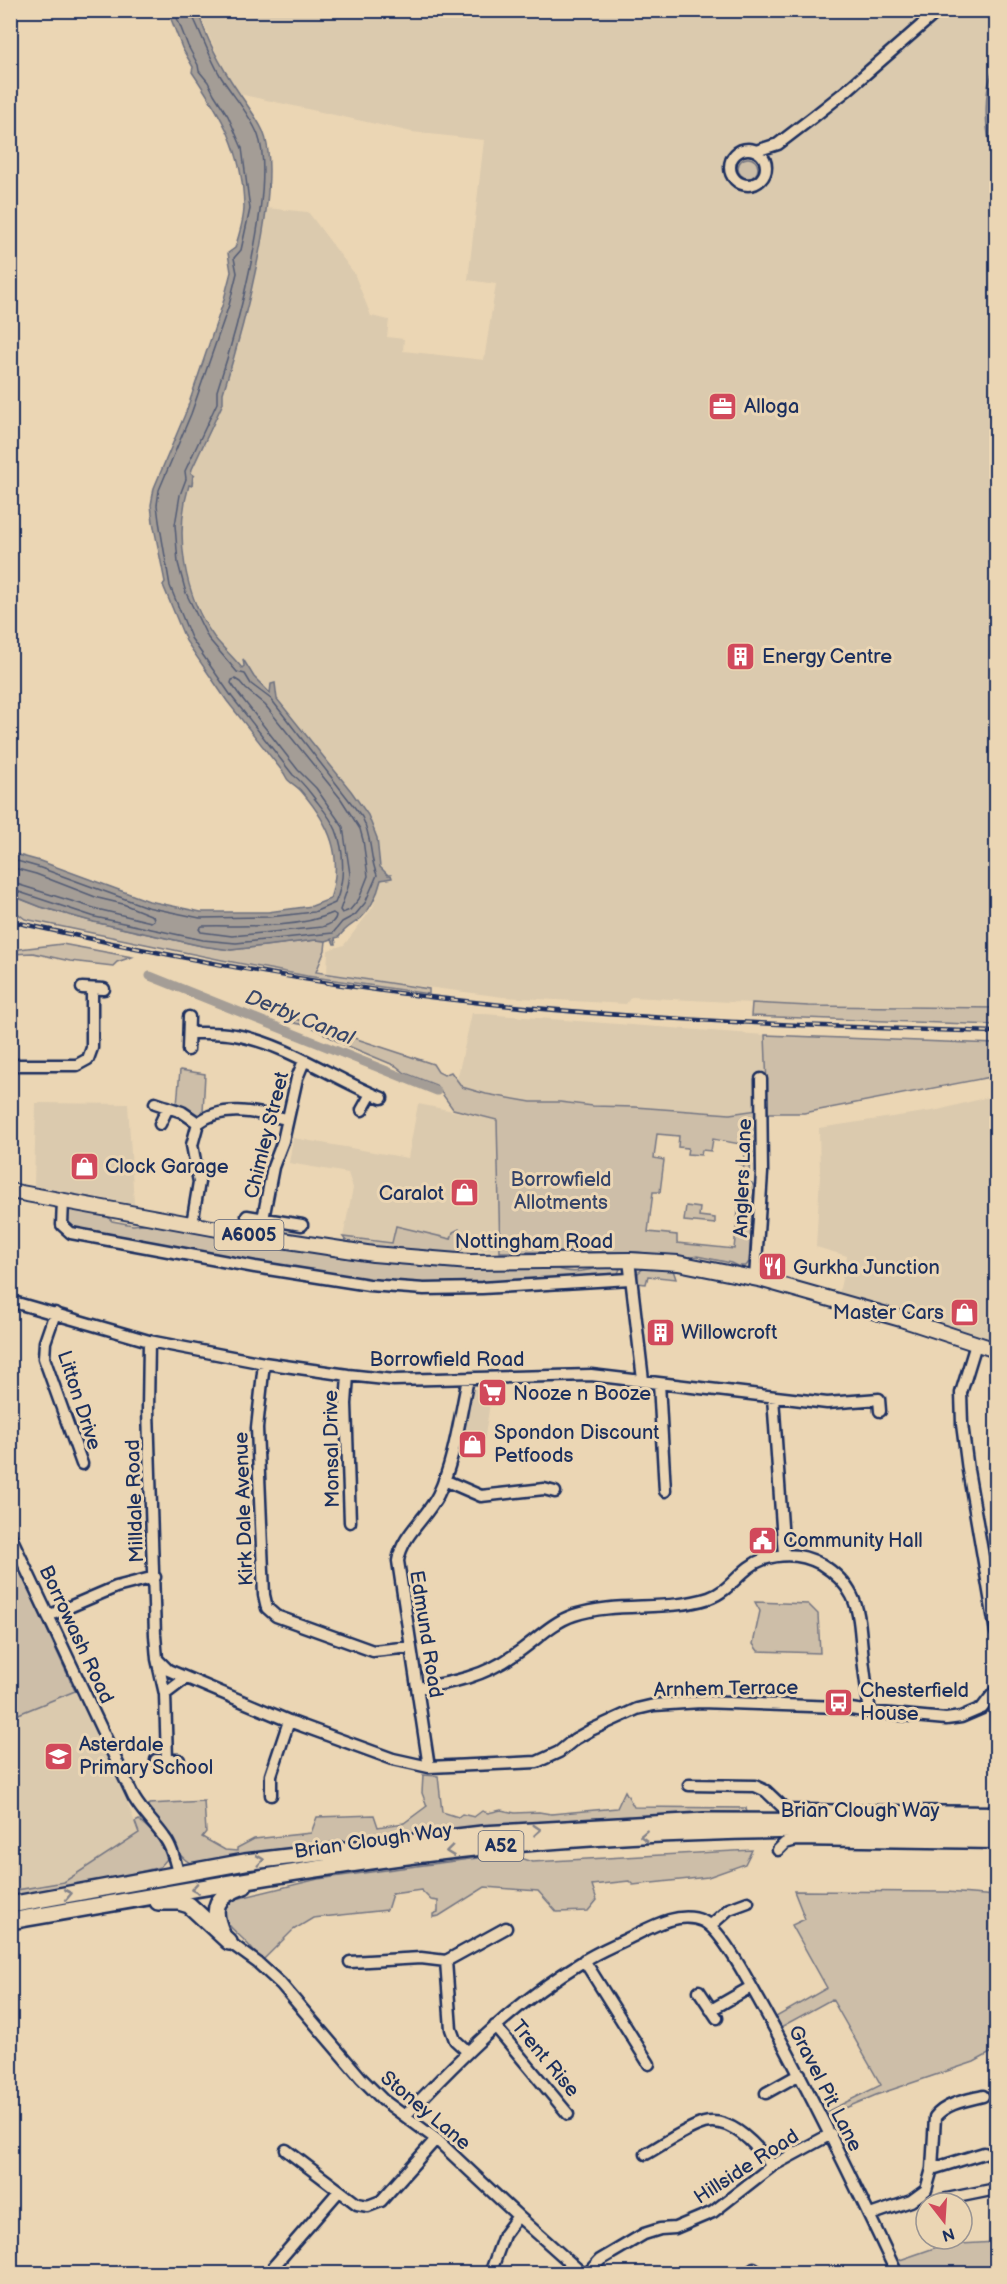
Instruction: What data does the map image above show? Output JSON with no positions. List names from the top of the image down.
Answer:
{
  "streets": {
    "highway": ["Brian Clough Way", "A52"],
    "main road": ["A6005", "Nottingham Road"],
    "street": [
      "Chimley Street",
      "Anglers Lane",
      "Borrowfield Road",
      "Litton Drive",
      "Monsal Drive",
      "Milldale Road",
      "Kirk Dale Avenue",
      "Borrowash Road",
      "Edmund Road",
      "Arnhem Terrace",
      "Trent Rise",
      "Gravel Pit Lane",
      "Stoney Lane",
      "Hillside Road"
    ]
  },
  "crossings": [
    ["Anglers Lane", "Nottingham Road"],
    ["Borrowfield Road", "Litton Drive"],
    ["Borrowfield Road", "Monsal Drive"],
    ["Borrowfield Road", "Milldale Road"],
    ["Borrowfield Road", "Kirk Dale Avenue"],
    ["Borrowfield Road", "Edmund Road"],
    ["Milldale Road", "Arnhem Terrace"],
    ["Kirk Dale Avenue", "Edmund Road"],
    ["Borrowash Road", "Brian Clough Way"],
    ["Edmund Road", "Arnhem Terrace"],
    ["Gravel Pit Lane", "Hillside Road"],
    ["Stoney Lane", "Hillside Road"]
  ],
  "water": ["Derby Canal"],
  "parks": ["Borrowfield Allotments"],
  "places": {
    "office": ["Alloga"],
    "building": ["Energy Centre", "Willowcroft"],
    "shop": [
      "Clock Garage",
      "Caralot",
      "Master Cars",
      "Spondon Discount Petfoods"
    ],
    "restaurant": ["Gurkha Junction"],
    "supermarket": ["Nooze n Booze"],
    "public building": ["Community Hall"],
    "bus stop": ["Chesterfield House"],
    "school or university": ["Asterdale Primary School"]
  },
  "north": "bottom"
}
